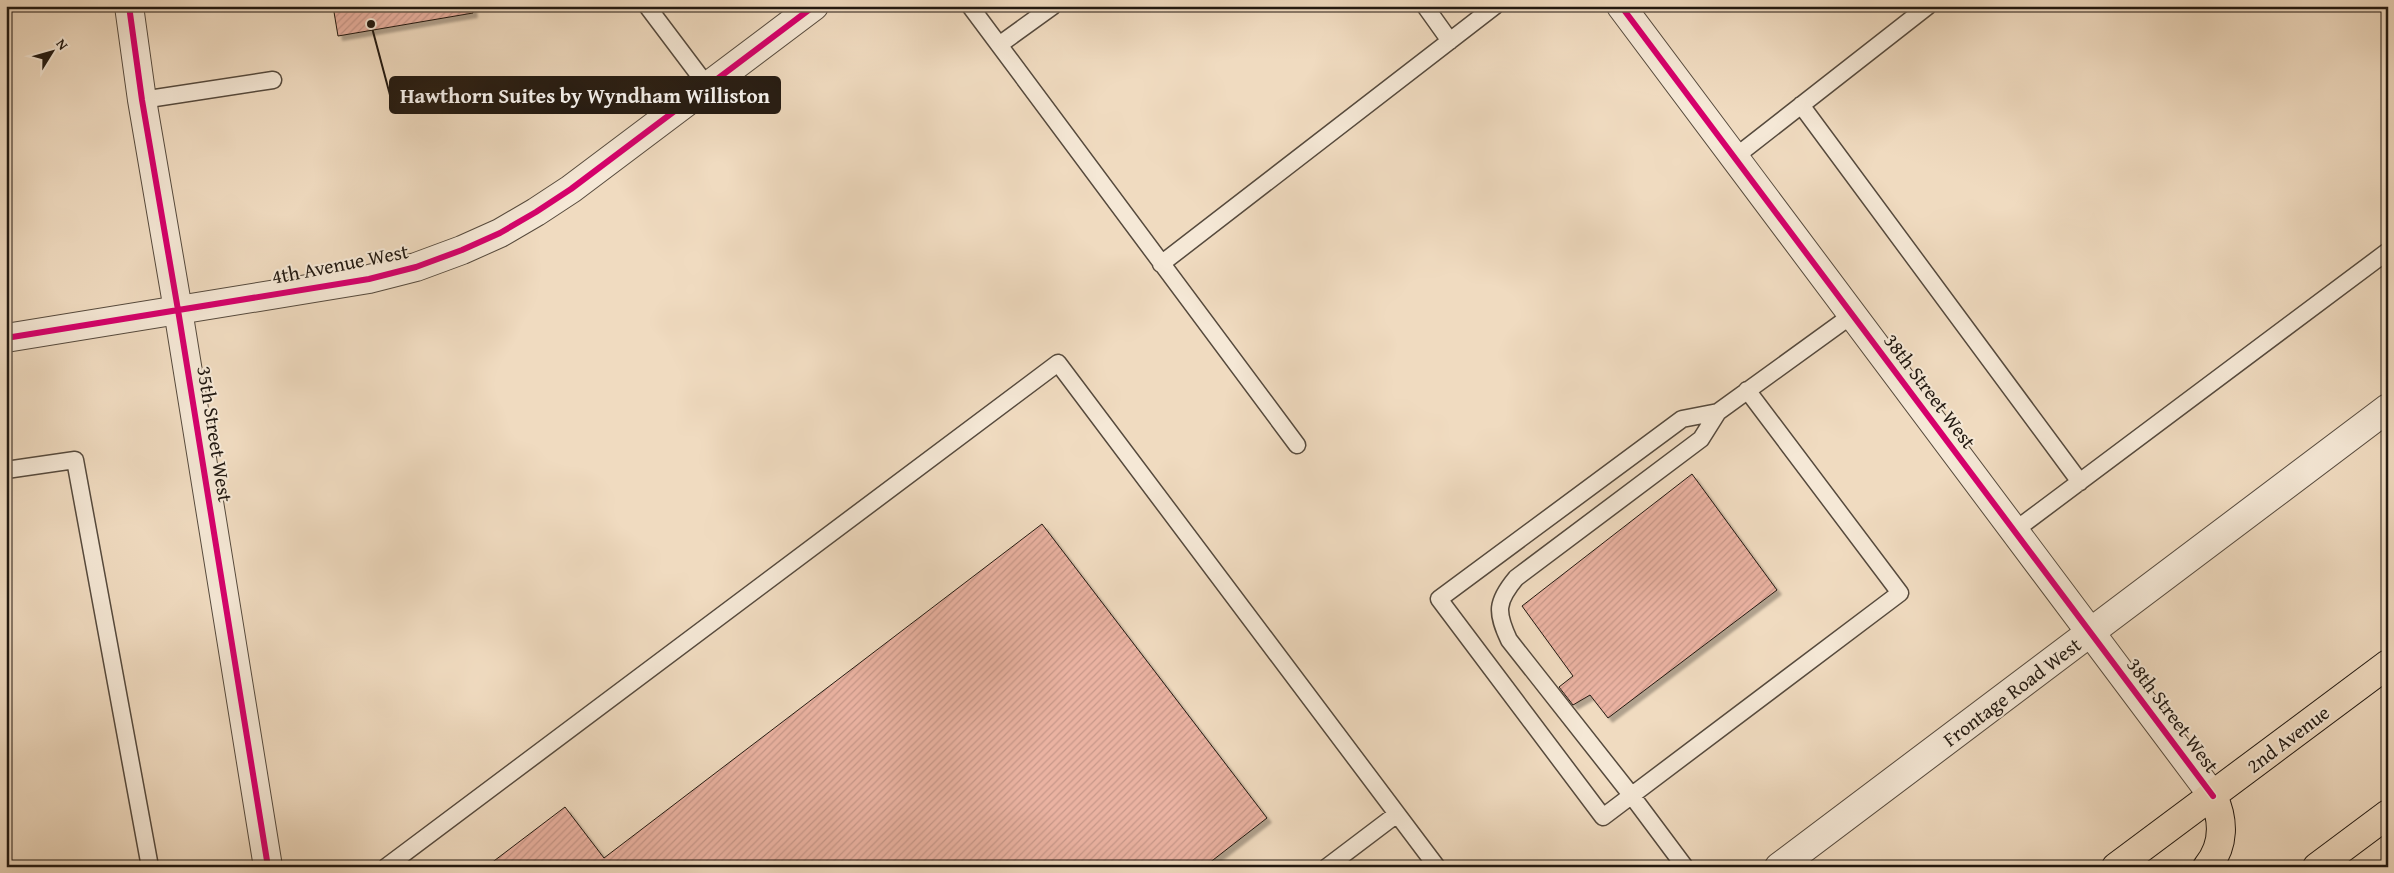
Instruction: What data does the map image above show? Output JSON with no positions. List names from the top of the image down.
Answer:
{
  "streets": {
    "highway": ["2nd Avenue"],
    "street": [
      "4th Avenue West",
      "38th Street West",
      "35th Street West",
      "Frontage Road West"
    ]
  },
  "crossings": [
    ["4th Avenue West", "35th Street West"],
    ["38th Street West", "Frontage Road West"],
    ["38th Street West", "2nd Avenue"]
  ],
  "places": ["Hawthorn Suites by Wyndham Williston"],
  "north": "top right"
}
